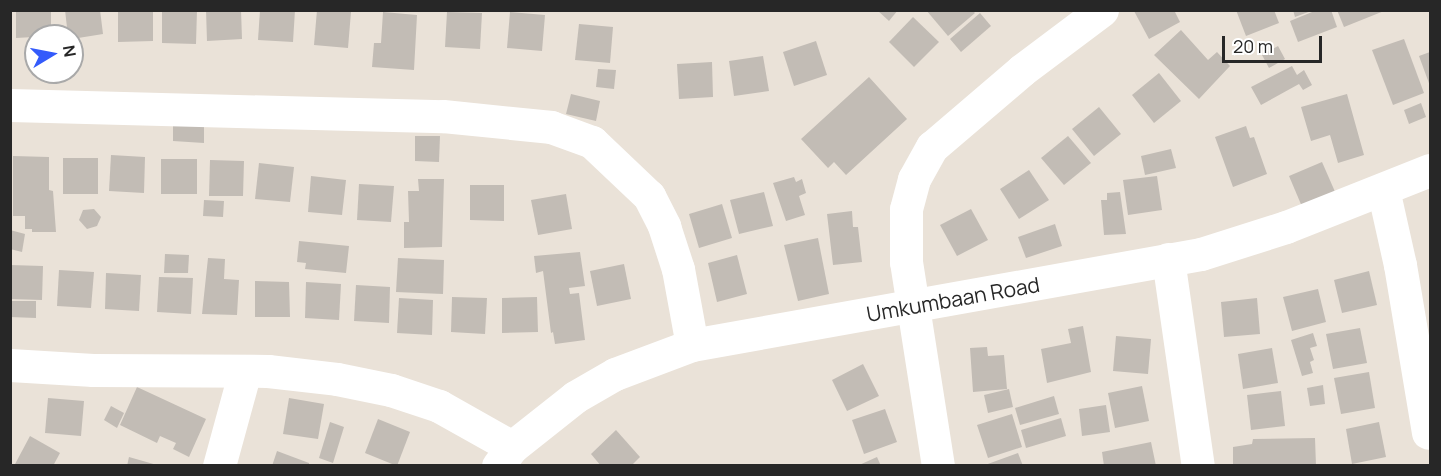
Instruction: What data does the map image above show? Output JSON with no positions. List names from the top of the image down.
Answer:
{
  "streets": {
    "street": ["Umkumbaan Road"]
  },
  "scale_bar": "20 m",
  "north": "right"
}
